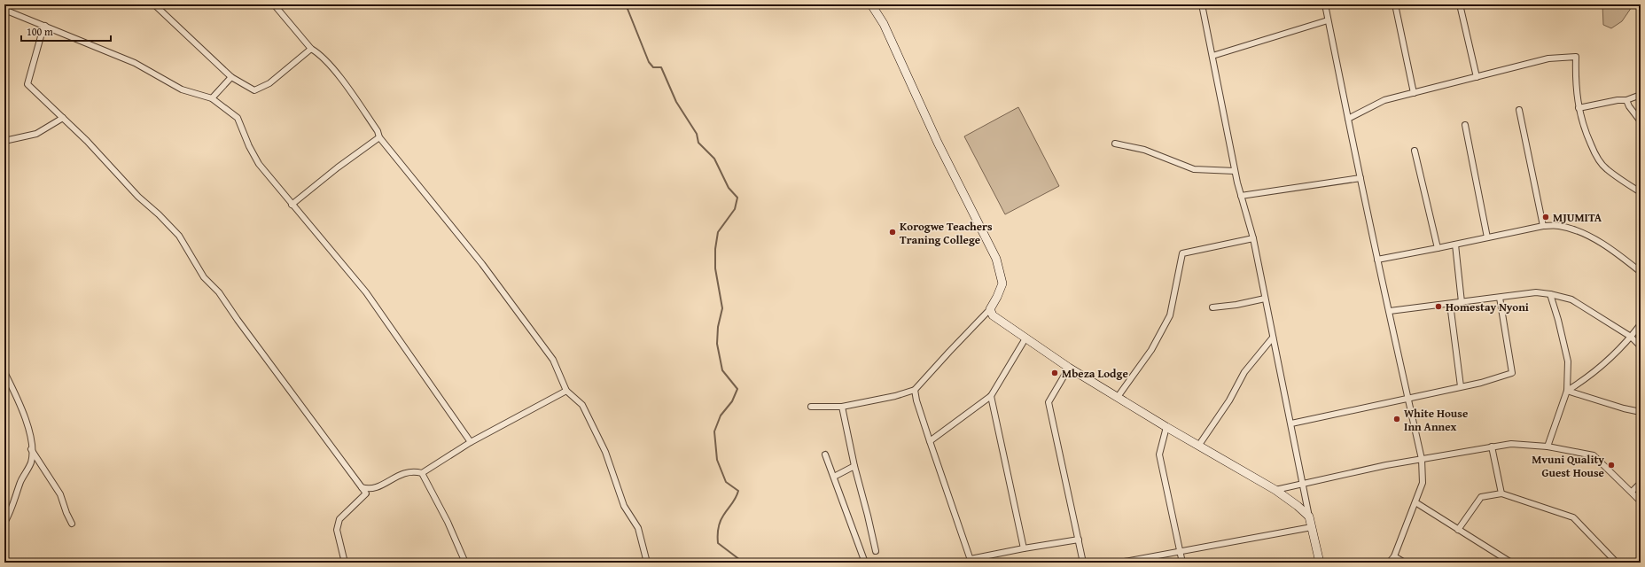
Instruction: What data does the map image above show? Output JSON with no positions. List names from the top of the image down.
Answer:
{
  "places": [
    "MJUMITA",
    "Korogwe Teachers Traning College",
    "Homestay Nyoni",
    "Mbeza Lodge",
    "White House Inn Annex",
    "Mvuni Quality Guest House"
  ],
  "scale_bar": "100 m"
}
